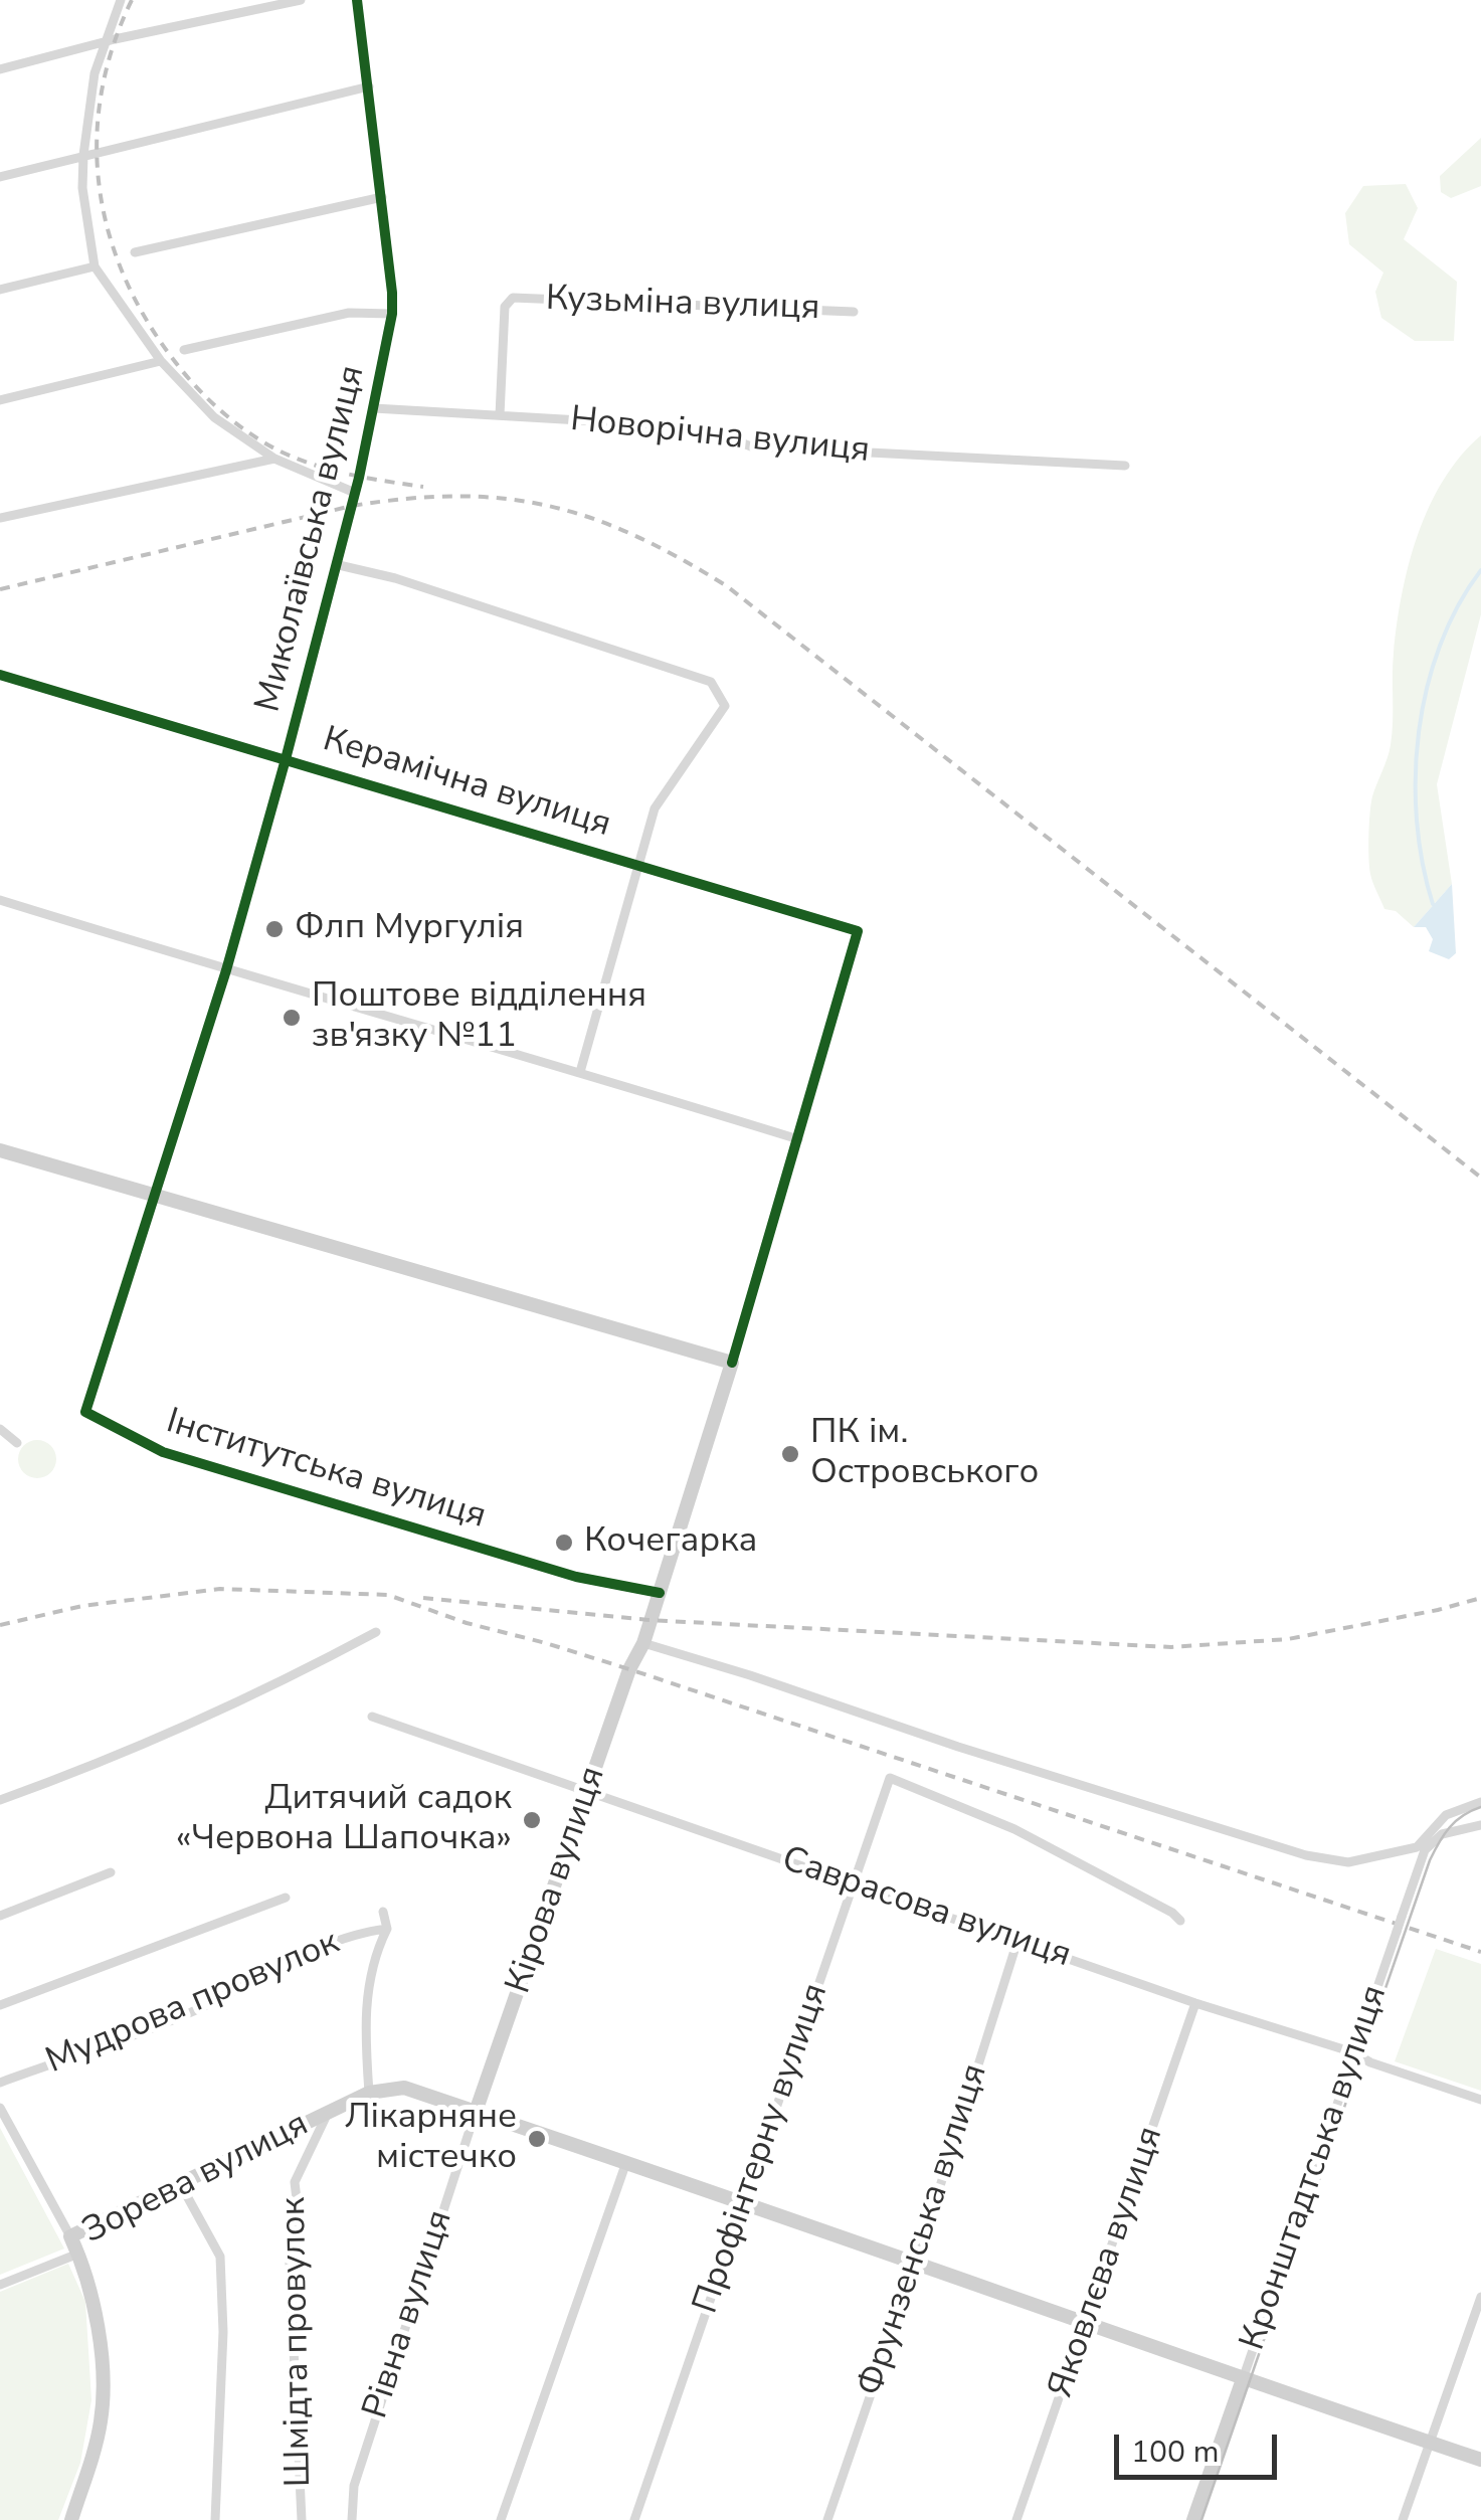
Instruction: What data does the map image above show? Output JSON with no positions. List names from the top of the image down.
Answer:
{
  "streets": {
    "main road": ["Кірова вулиця", "Кронштадтська вулиця", "Зорева вулиця"],
    "street": [
      "Кузьміна вулиця",
      "Новорічна вулиця",
      "Миколаївська вулиця",
      "Керамічна вулиця",
      "Інститутська вулиця",
      "Саврасова вулиця",
      "Мудрова провулок",
      "Профінтерну вулиця",
      "Фрунзенська вулиця",
      "Яковлєва вулиця",
      "Рівна вулиця",
      "Шмідта провулок"
    ]
  },
  "crossings": [
    ["Кузьміна вулиця", "Новорічна вулиця"],
    ["Новорічна вулиця", "Миколаївська вулиця"],
    ["Миколаївська вулиця", "Керамічна вулиця"],
    ["Миколаївська вулиця", "Інститутська вулиця"],
    ["Інститутська вулиця", "Кірова вулиця"],
    ["Кірова вулиця", "Саврасова вулиця"],
    ["Кірова вулиця", "Зорева вулиця"],
    ["Кірова вулиця", "Рівна вулиця"],
    ["Саврасова вулиця", "Профінтерну вулиця"],
    ["Саврасова вулиця", "Кронштадтська вулиця"],
    ["Саврасова вулиця", "Фрунзенська вулиця"],
    ["Саврасова вулиця", "Яковлєва вулиця"],
    ["Зорева вулиця", "Рівна вулиця"],
    ["Зорева вулиця", "Шмідта провулок"]
  ],
  "places": [
    "Флп Мургулія",
    "Поштове відділення зв'язку №11",
    "ПК ім. Островського",
    "Кочегарка",
    "Дитячий садок «Червона Шапочка»",
    "Лікарняне містечко"
  ],
  "scale_bar": "100 m"
}
